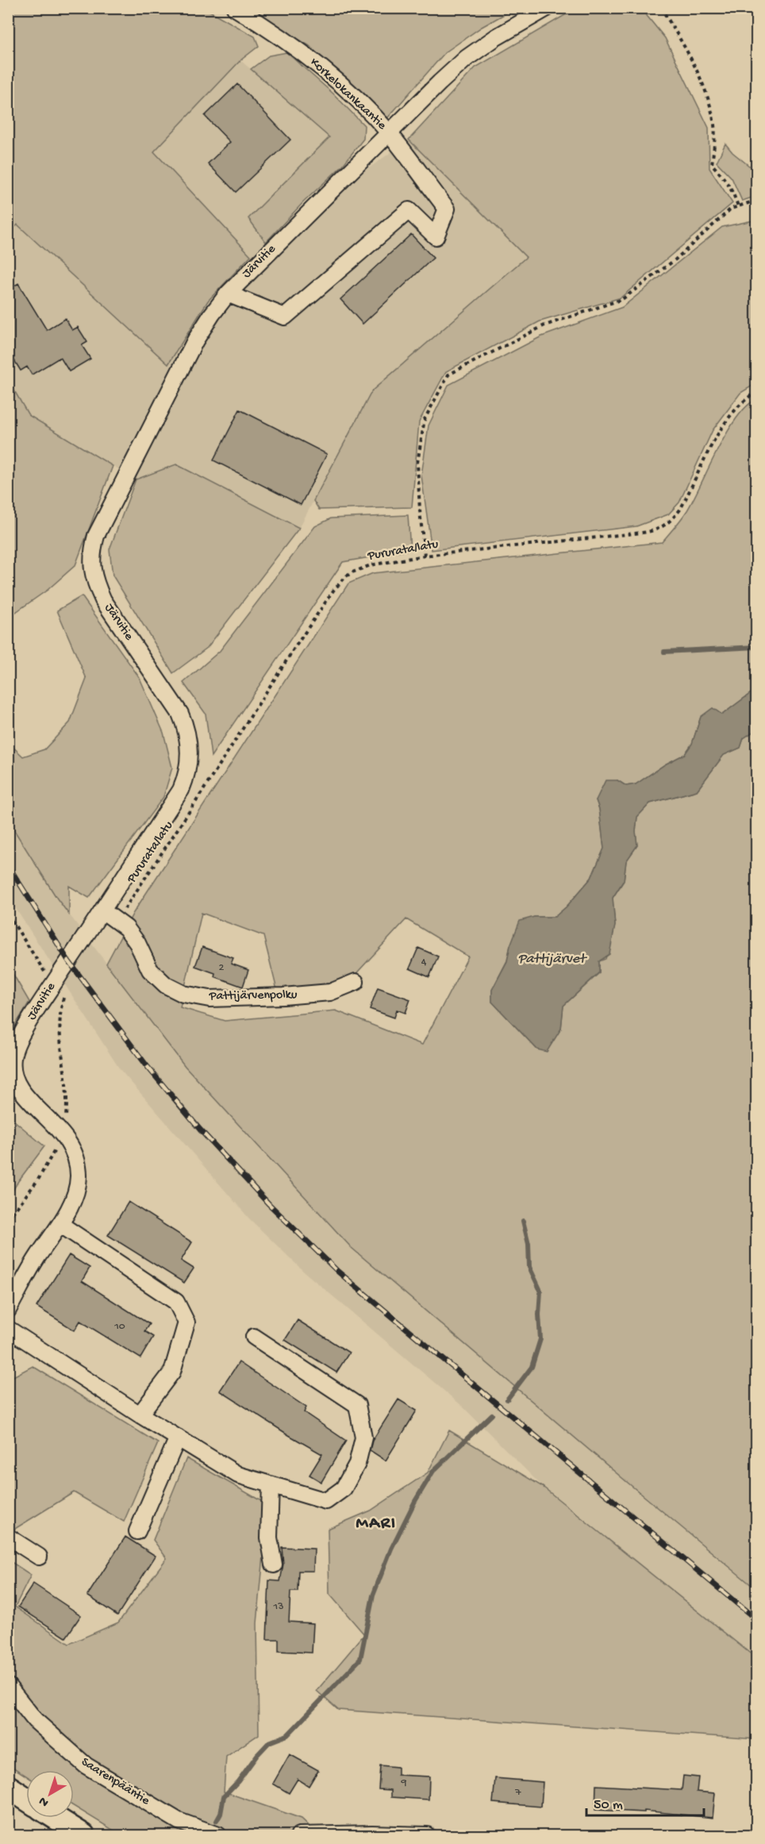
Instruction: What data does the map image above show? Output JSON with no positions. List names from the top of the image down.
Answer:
{
  "streets": {
    "street": [
      "Korkelokankaantie",
      "Järvitie",
      "Pattijärvenpolku",
      "Saarenpääntie"
    ],
    "path": ["Pururata/latu"]
  },
  "crossings": [
    ["Korkelokankaantie", "Järvitie"],
    ["Järvitie", "Pattijärvenpolku"],
    ["Pururata/latu", "Pattijärvenpolku"]
  ],
  "districts": ["MARI"],
  "water": ["Pattijärvet"],
  "house_numbers": [
    "4",
    "2",
    "10",
    "13",
    "9",
    "7"
  ],
  "scale_bar": "50 m",
  "north": "bottom left"
}
